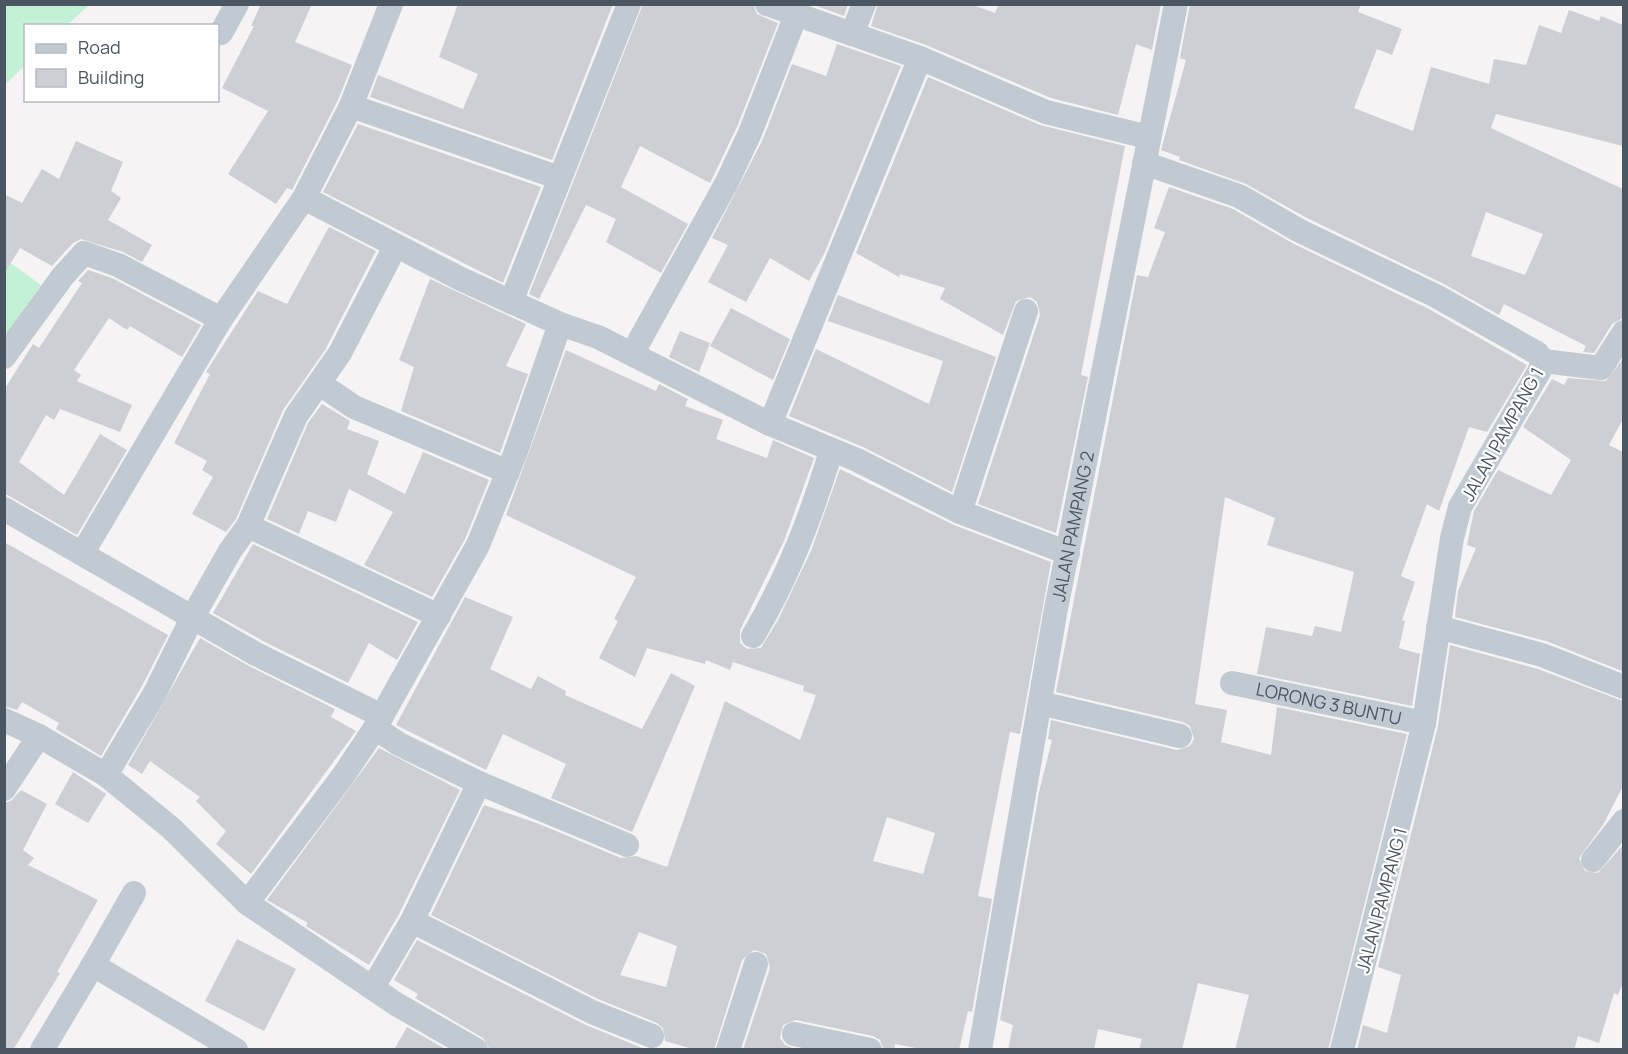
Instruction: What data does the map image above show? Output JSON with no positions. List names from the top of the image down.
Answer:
{
  "streets": {
    "street": ["JALAN PAMPANG 1", "JALAN PAMPANG 2", "LORONG 3 BUNTU"]
  },
  "crossings": [
    ["JALAN PAMPANG 1", "JALAN PAMPANG 2"],
    ["JALAN PAMPANG 1", "LORONG 3 BUNTU"]
  ],
  "legend": ["Road", "Building"]
}
